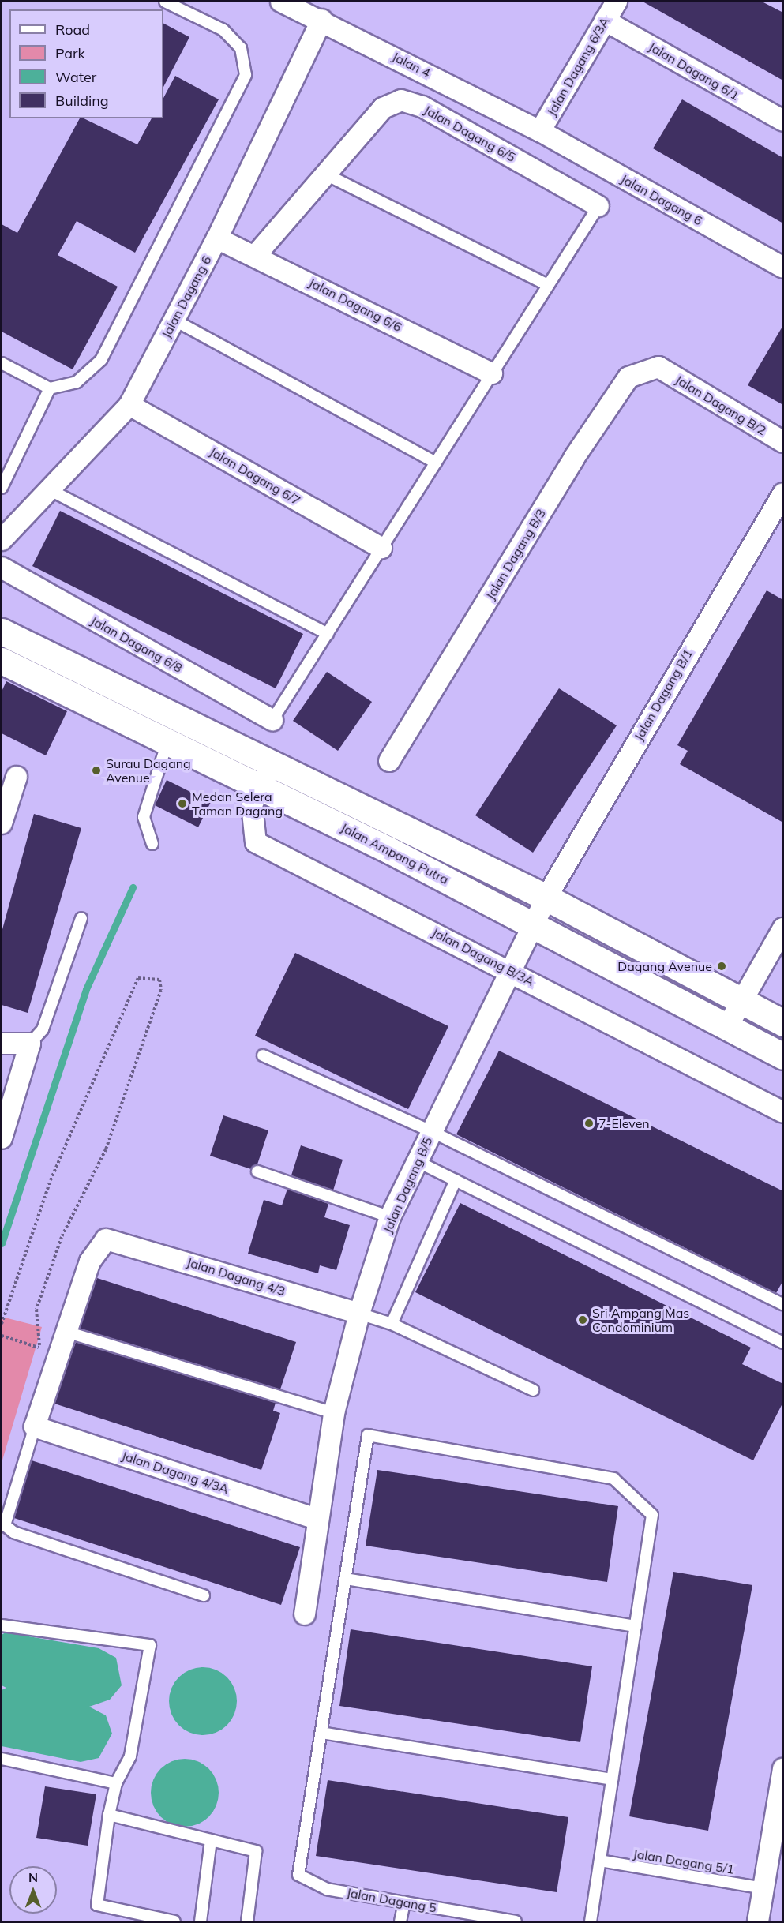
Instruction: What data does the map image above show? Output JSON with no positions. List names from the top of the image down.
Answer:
{
  "streets": {
    "street": [
      "Jalan 4",
      "Jalan Dagang 6/3A",
      "Jalan Dagang 6/1",
      "Jalan Dagang 6/5",
      "Jalan Dagang 6",
      "Jalan Dagang 6/6",
      "Jalan Dagang B/2",
      "Jalan Dagang 6/7",
      "Jalan Dagang B/3",
      "Jalan Dagang 6/8",
      "Jalan Dagang B/1",
      "Jalan Ampang Putra",
      "Jalan Dagang B/3A",
      "Jalan Dagang B/5",
      "Jalan Dagang 4/3",
      "Jalan Dagang 4/3A"
    ],
    "lane": ["Jalan Dagang 5/1", "Jalan Dagang 5"]
  },
  "crossings": [
    ["Jalan 4", "Jalan Dagang 6/3A"],
    ["Jalan 4", "Jalan Dagang 6"],
    ["Jalan Dagang 6/3A", "Jalan Dagang 6/1"],
    ["Jalan Dagang 6/3A", "Jalan Dagang 6"],
    ["Jalan Dagang 6/5", "Jalan Dagang 6/6"],
    ["Jalan Dagang 6", "Jalan Dagang 6/6"],
    ["Jalan Dagang 6", "Jalan Dagang 6/7"],
    ["Jalan Dagang B/2", "Jalan Dagang B/3"],
    ["Jalan Dagang B/1", "Jalan Ampang Putra"],
    ["Jalan Dagang B/1", "Jalan Dagang B/5"],
    ["Jalan Ampang Putra", "Jalan Dagang B/3A"],
    ["Jalan Ampang Putra", "Jalan Dagang B/5"],
    ["Jalan Dagang B/3A", "Jalan Dagang B/5"],
    ["Jalan Dagang B/5", "Jalan Dagang 4/3"],
    ["Jalan Dagang B/5", "Jalan Dagang 4/3A"]
  ],
  "places": [
    "Surau Dagang Avenue",
    "Medan Selera Taman Dagang",
    "Dagang Avenue",
    "7-Eleven",
    "Sri Ampang Mas Condominium"
  ],
  "legend": [
    "Road",
    "Park",
    "Water",
    "Building"
  ],
  "north": "top"
}
